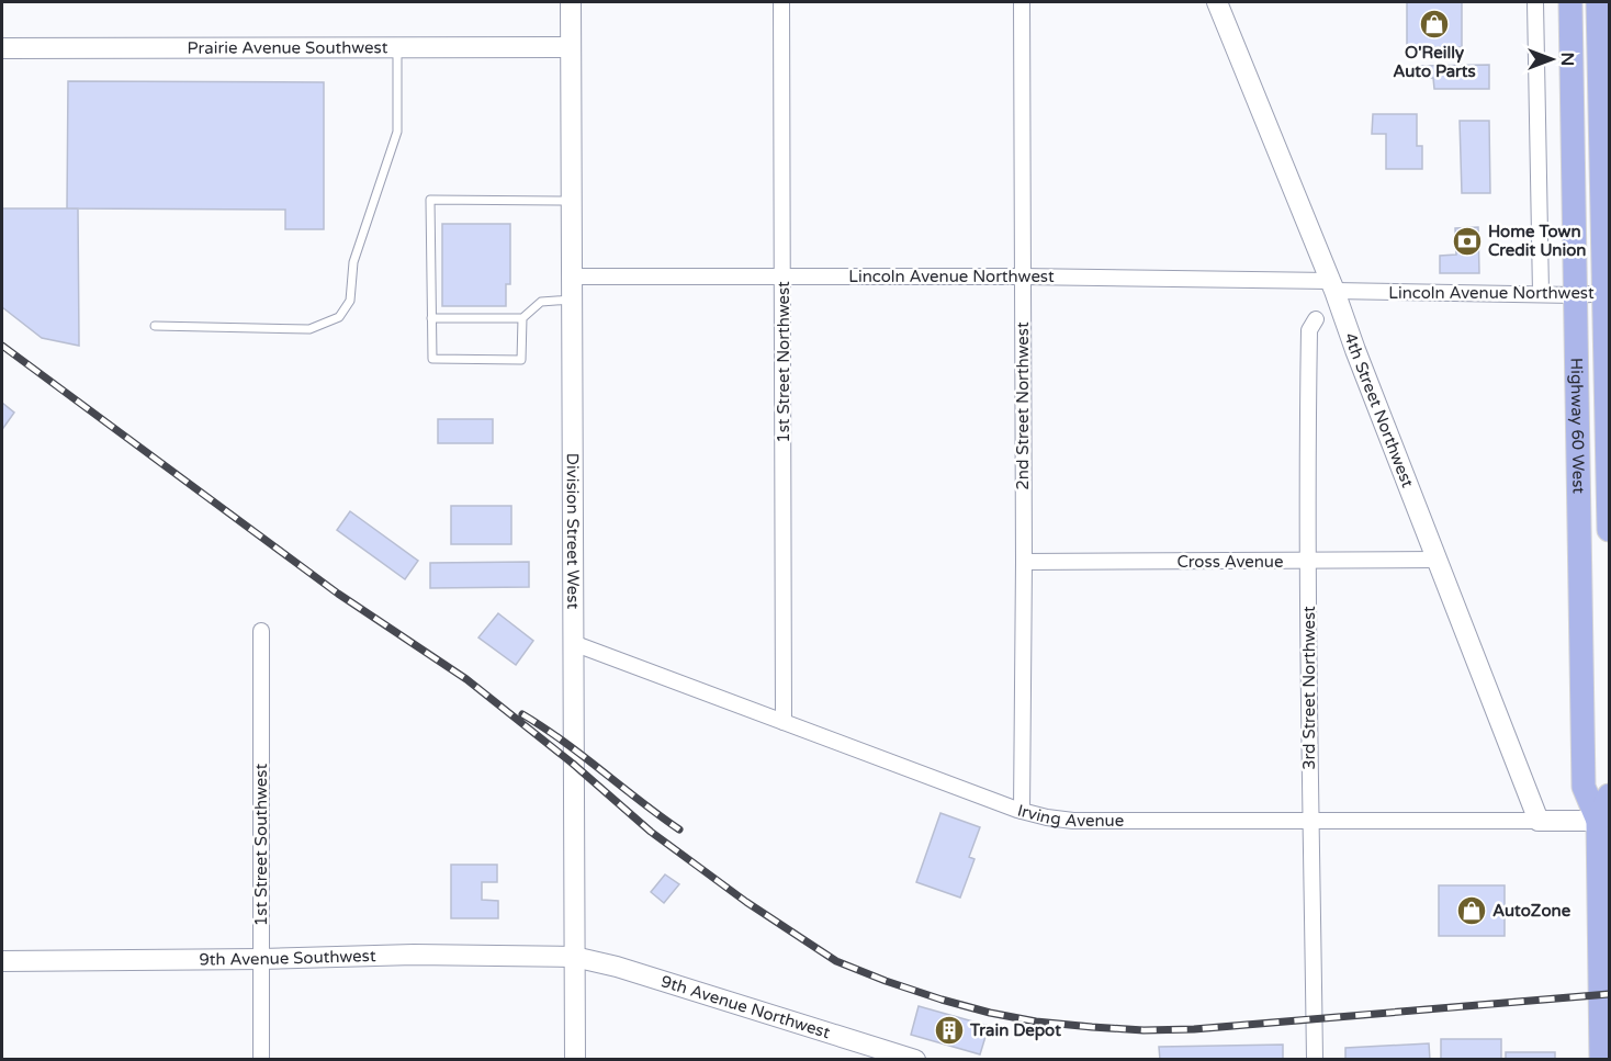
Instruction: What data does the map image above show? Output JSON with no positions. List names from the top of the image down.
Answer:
{
  "streets": {
    "main road": ["Highway 60 West"],
    "street": [
      "Prairie Avenue Southwest",
      "Lincoln Avenue Northwest",
      "1st Street Northwest",
      "2nd Street Northwest",
      "4th Street Northwest",
      "Division Street West",
      "Cross Avenue",
      "3rd Street Northwest",
      "Irving Avenue",
      "1st Street Southwest",
      "9th Avenue Southwest",
      "9th Avenue Northwest"
    ]
  },
  "crossings": [
    ["Prairie Avenue Southwest", "Division Street West"],
    ["Lincoln Avenue Northwest", "1st Street Northwest"],
    ["Lincoln Avenue Northwest", "2nd Street Northwest"],
    ["Lincoln Avenue Northwest", "4th Street Northwest"],
    ["Lincoln Avenue Northwest", "Highway 60 West"],
    ["Lincoln Avenue Northwest", "Division Street West"],
    ["1st Street Northwest", "Irving Avenue"],
    ["2nd Street Northwest", "Cross Avenue"],
    ["2nd Street Northwest", "Irving Avenue"],
    ["4th Street Northwest", "Cross Avenue"],
    ["4th Street Northwest", "Irving Avenue"],
    ["Highway 60 West", "Irving Avenue"],
    ["Division Street West", "Irving Avenue"],
    ["Division Street West", "9th Avenue Southwest"],
    ["Division Street West", "9th Avenue Northwest"],
    ["Cross Avenue", "3rd Street Northwest"],
    ["3rd Street Northwest", "Irving Avenue"],
    ["1st Street Southwest", "9th Avenue Southwest"],
    ["9th Avenue Southwest", "9th Avenue Northwest"]
  ],
  "places": {
    "shop": ["O'Reilly Auto Parts", "AutoZone"],
    "bank": ["Home Town Credit Union"],
    "building": ["Train Depot"]
  },
  "north": "right"
}
